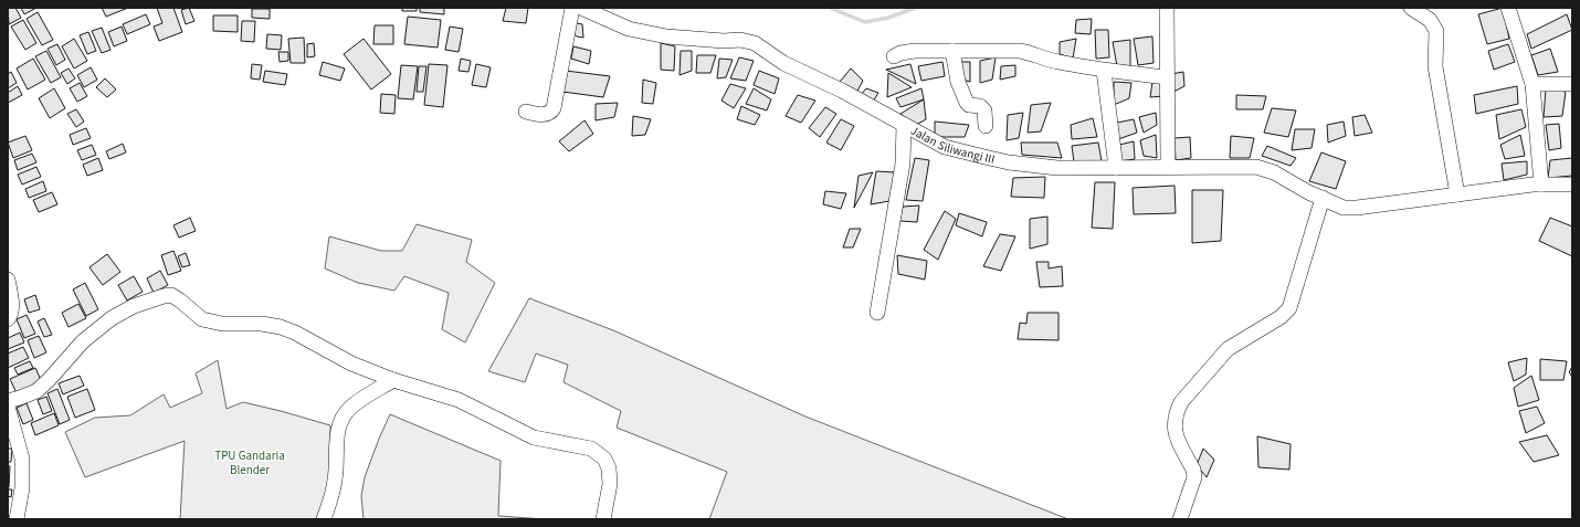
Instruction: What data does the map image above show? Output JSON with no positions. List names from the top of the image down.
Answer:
{
  "streets": {
    "street": ["Jalan Siliwangi III"]
  },
  "parks": ["TPU Gandaria Blender"]
}
